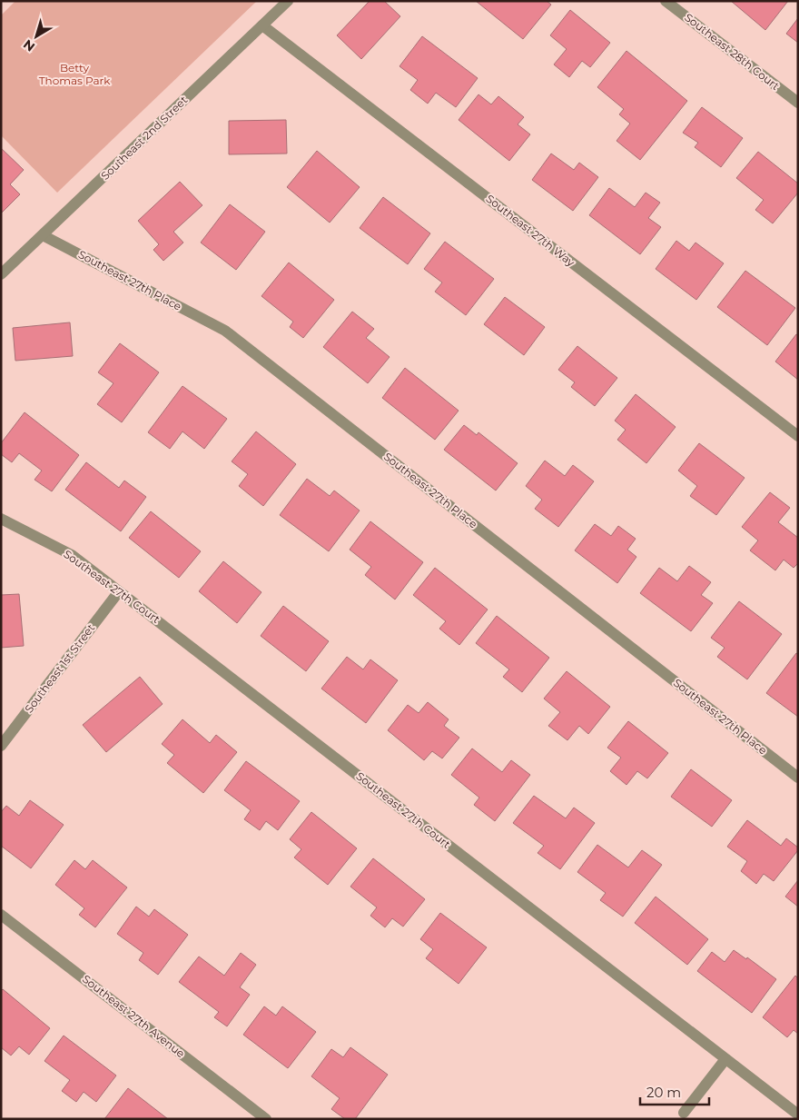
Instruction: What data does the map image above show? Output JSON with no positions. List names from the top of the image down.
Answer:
{
  "streets": {
    "street": [
      "Southeast 28th Court",
      "Southeast 2nd Street",
      "Southeast 27th Way",
      "Southeast 27th Place",
      "Southeast 27th Court",
      "Southeast 1st Street",
      "Southeast 27th Avenue"
    ]
  },
  "crossings": [
    ["Southeast 2nd Street", "Southeast 27th Way"],
    ["Southeast 2nd Street", "Southeast 27th Place"],
    ["Southeast 27th Court", "Southeast 1st Street"]
  ],
  "parks": ["Betty Thomas Park"],
  "scale_bar": "20 m",
  "north": "bottom left"
}
